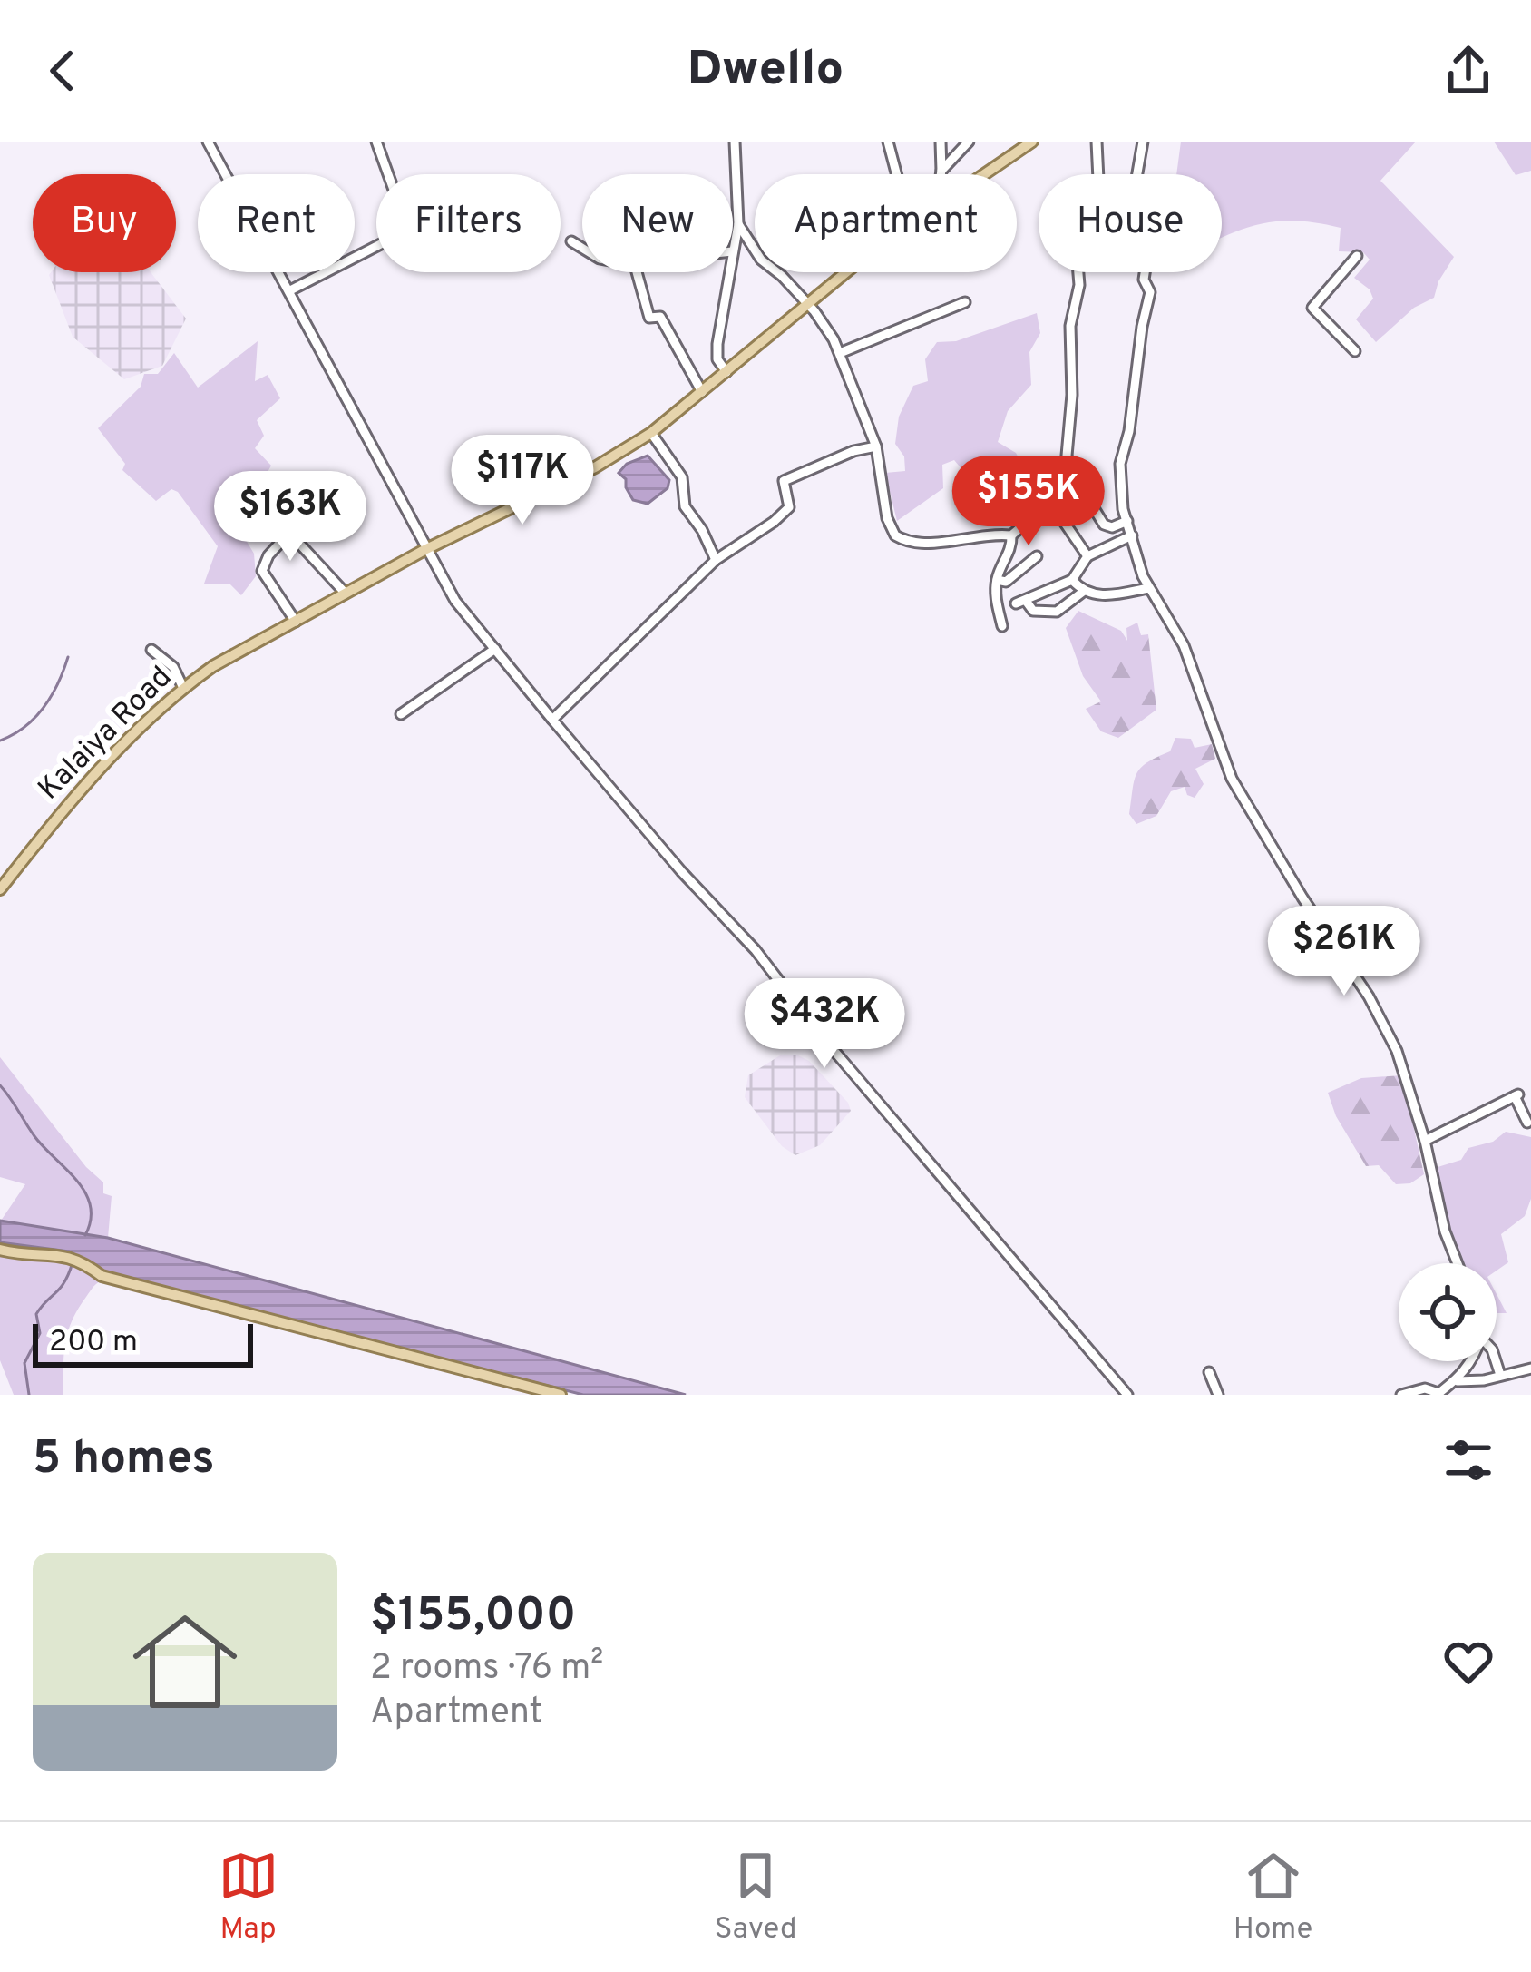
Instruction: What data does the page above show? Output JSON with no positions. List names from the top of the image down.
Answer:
{
  "streets": {
    "main road": ["Kalaiya Road"]
  },
  "scale_bar": "200 m",
  "page": {
    "header": "Dwello",
    "chip": [
      "Buy",
      "Rent",
      "Filters",
      "New",
      "Apartment",
      "House"
    ],
    "price": [
      "$117K",
      "$155K",
      "$163K",
      "$261K",
      "$432K"
    ],
    "scale": "200 m",
    "heading": "5 homes",
    "list": [
      {
        "name": "$155,000",
        "note": "2 rooms · 76 m² · Apartment"
      }
    ],
    "tabs": ["Map", "Saved", "Home"]
  }
}
